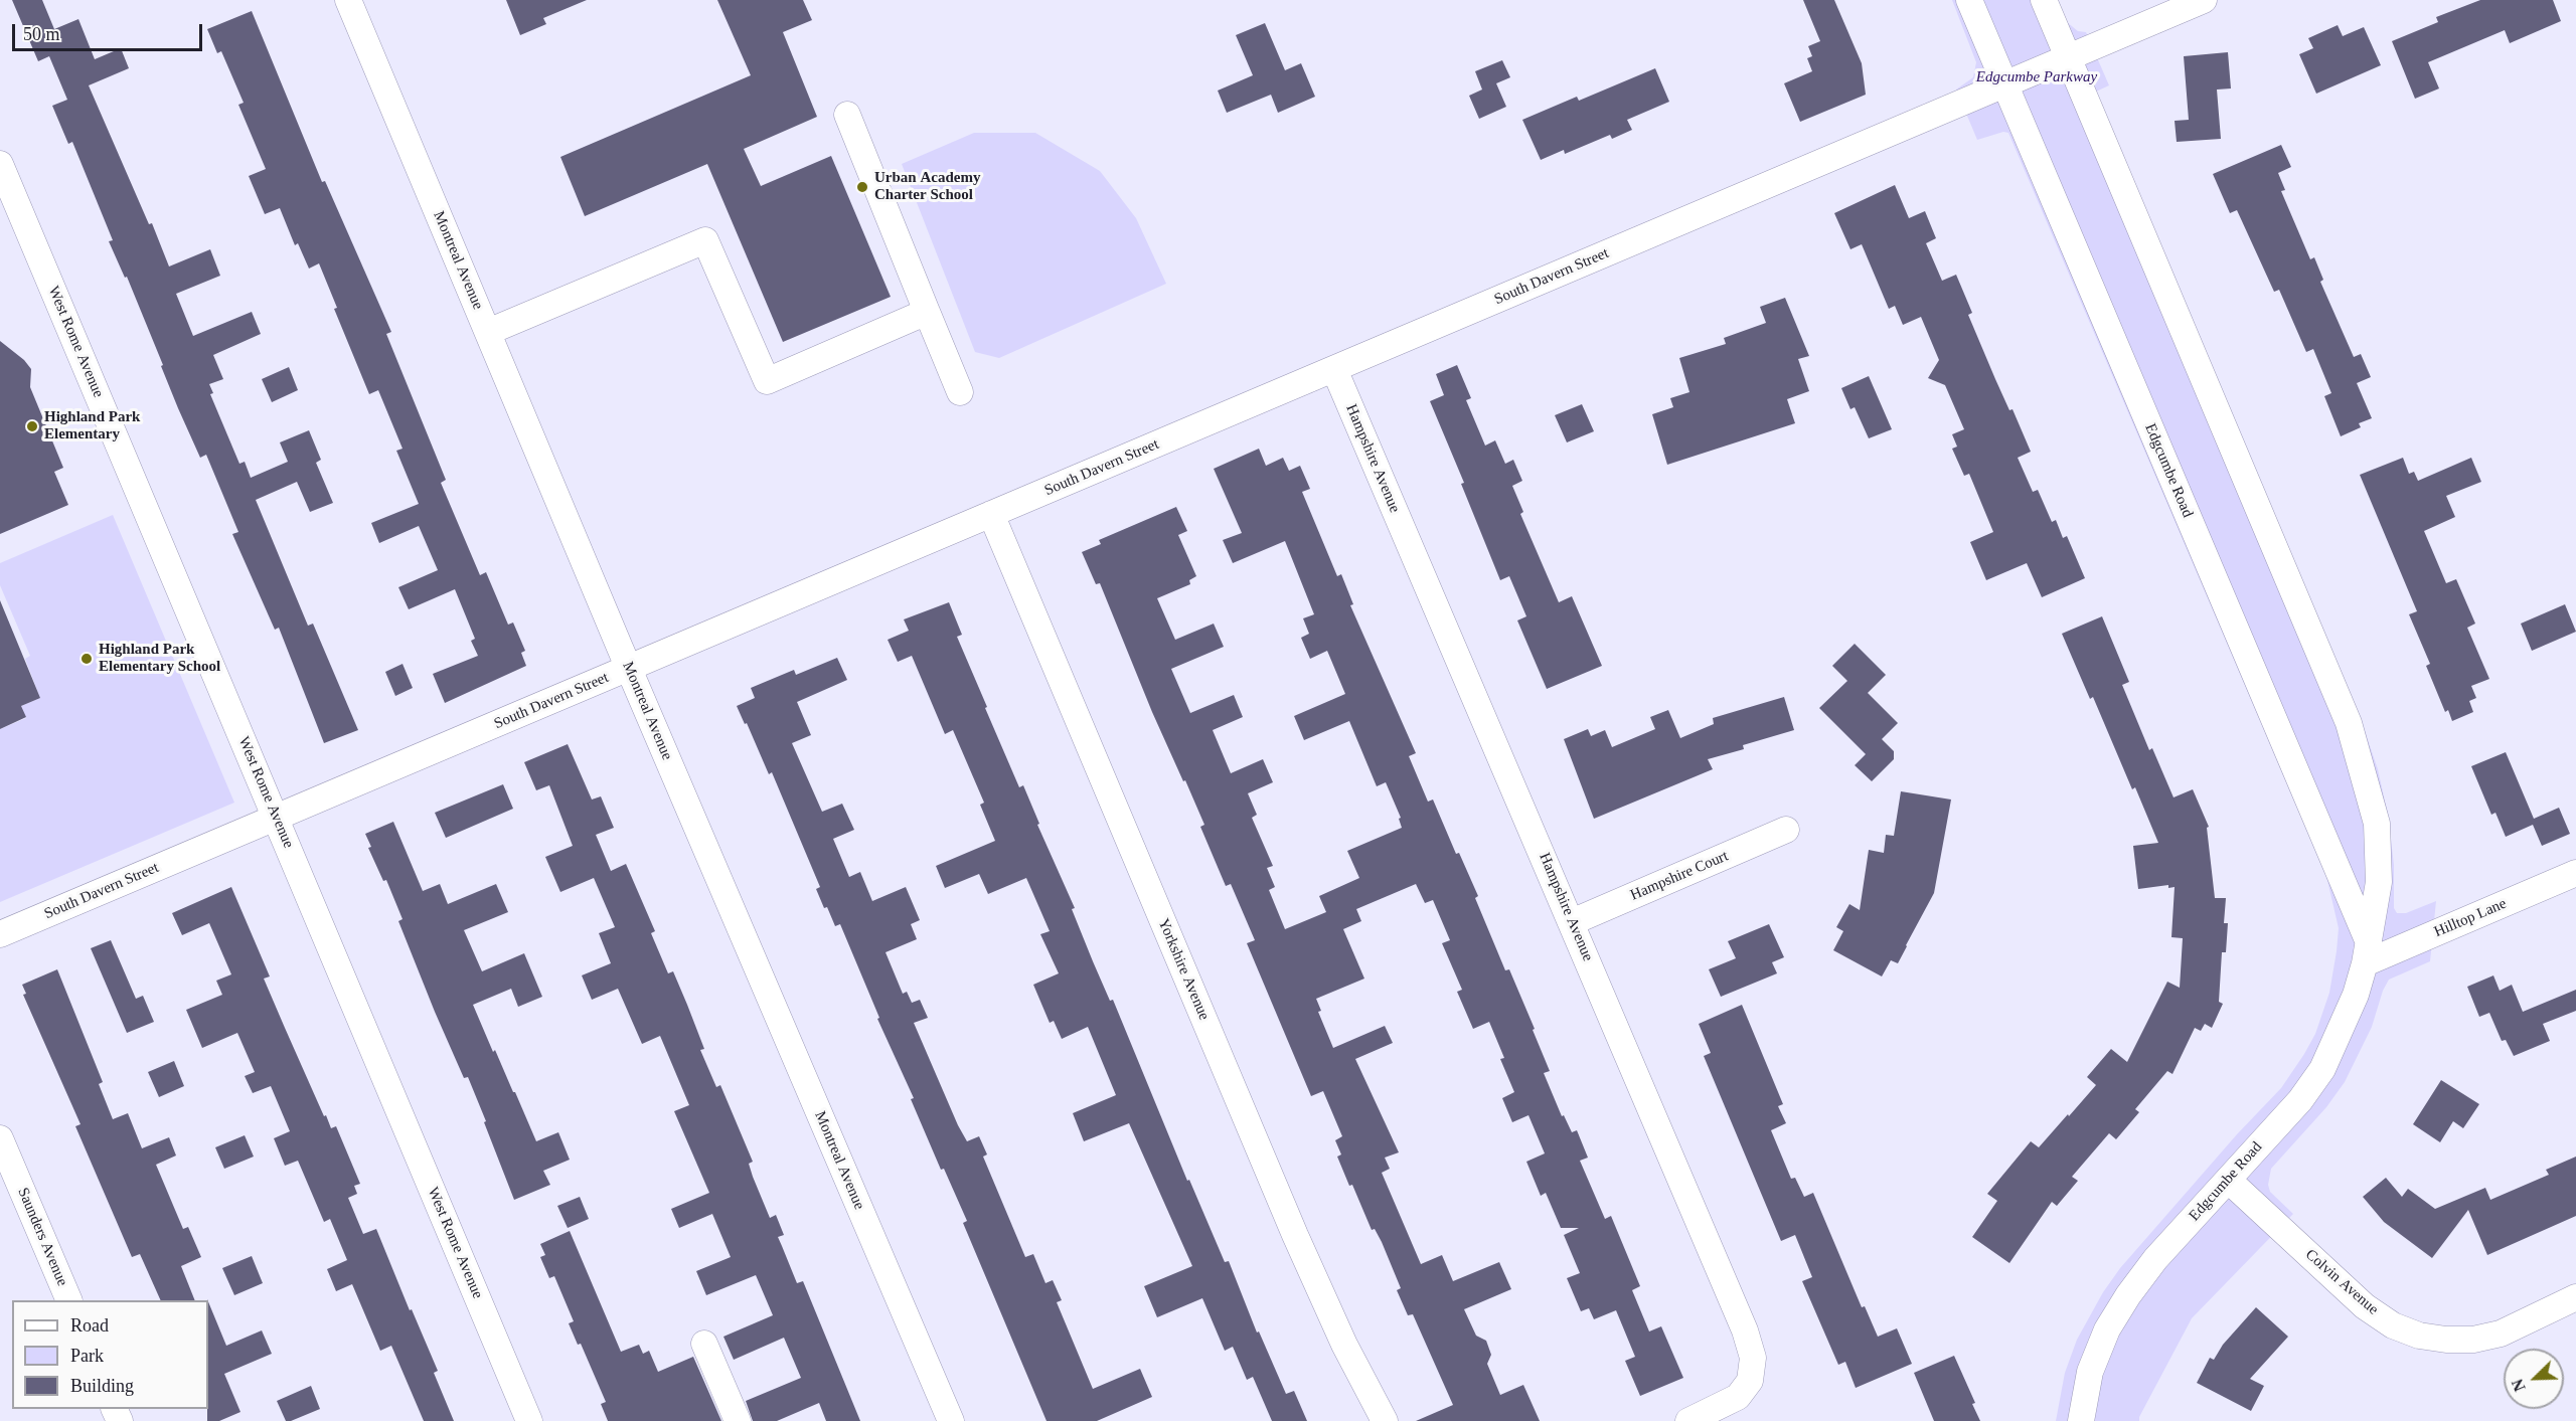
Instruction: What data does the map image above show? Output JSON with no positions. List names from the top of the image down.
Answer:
{
  "streets": {
    "street": [
      "Montreal Avenue",
      "South Davern Street",
      "West Rome Avenue",
      "Hampshire Avenue",
      "Edgcumbe Road",
      "Hampshire Court",
      "Hilltop Lane",
      "Yorkshire Avenue",
      "Saunders Avenue",
      "Colvin Avenue"
    ]
  },
  "crossings": [
    ["Montreal Avenue", "South Davern Street"],
    ["South Davern Street", "West Rome Avenue"],
    ["South Davern Street", "Hampshire Avenue"],
    ["South Davern Street", "Edgcumbe Road"],
    ["South Davern Street", "Yorkshire Avenue"],
    ["Hampshire Avenue", "Hampshire Court"],
    ["Edgcumbe Road", "Hilltop Lane"],
    ["Edgcumbe Road", "Colvin Avenue"]
  ],
  "parks": ["Edgcumbe Parkway"],
  "places": ["Urban Academy Charter School", "Highland Park Elementary", "Highland Park Elementary School"],
  "legend": ["Road", "Park", "Building"],
  "scale_bar": "50 m",
  "north": "bottom left"
}
